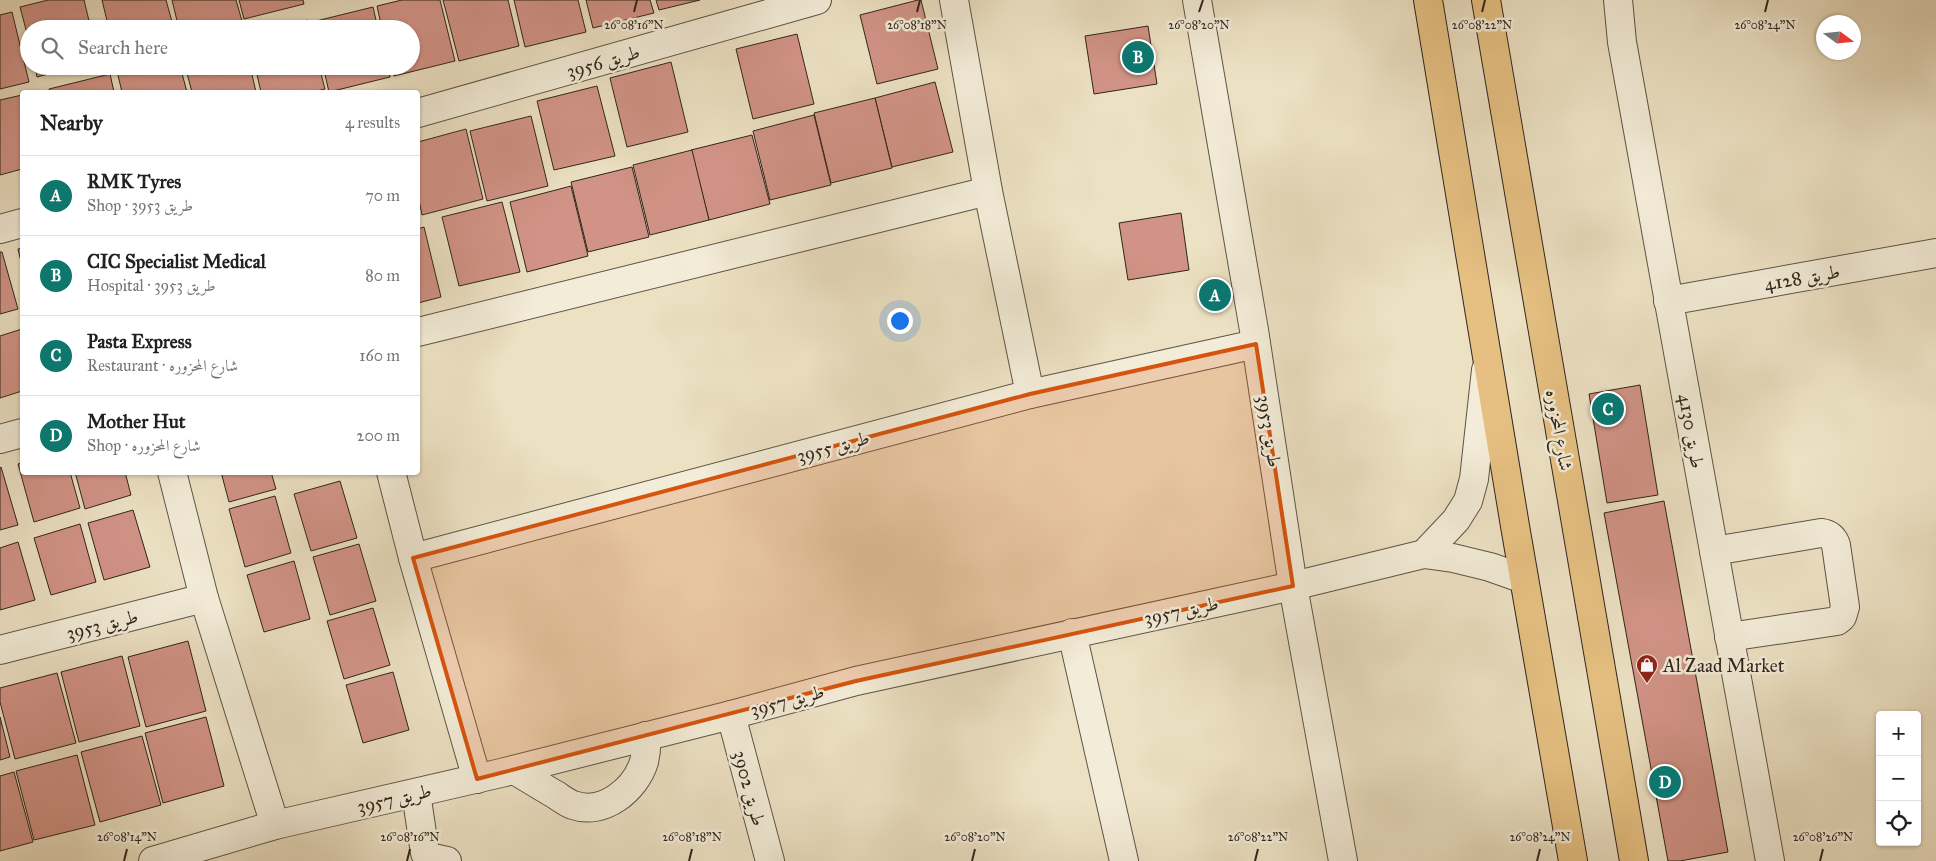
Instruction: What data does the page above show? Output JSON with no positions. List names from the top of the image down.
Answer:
{
  "streets": {
    "main road": ["شارع المحزوره"],
    "street": [
      "طريق 3956",
      "طريق 4128",
      "طريق 3953",
      "طريق 4130",
      "طريق 3955",
      "طريق 3957",
      "طريق 3902"
    ]
  },
  "crossings": [
    ["طريق 4128", "طريق 4130"],
    ["طريق 3953", "طريق 3955"],
    ["طريق 3953", "طريق 3957"],
    ["طريق 3957", "طريق 3902"]
  ],
  "places": {
    "shop": ["Al Zaad Market"]
  },
  "north": "right",
  "page": {
    "search": "Search here",
    "pins": [
      "B",
      "A",
      "C",
      "D"
    ],
    "heading": ["Nearby", "4 results"],
    "list": [
      {
        "mark": "A",
        "name": "RMK Tyres",
        "note": "Shop · طريق 3953",
        "value": "70 m"
      },
      {
        "mark": "B",
        "name": "CIC Specialist Medical",
        "note": "Hospital · طريق 3953",
        "value": "80 m"
      },
      {
        "mark": "C",
        "name": "Pasta Express",
        "note": "Restaurant · شارع المحزوره",
        "value": "160 m"
      },
      {
        "mark": "D",
        "name": "Mother Hut",
        "note": "Shop · شارع المحزوره",
        "value": "200 m"
      }
    ],
    "map_buttons": ["+", "−"]
  },
  "coordinates": [
    "26°08'16\"N",
    "26°08'18\"N",
    "26°08'20\"N",
    "26°08'22\"N",
    "26°08'24\"N",
    "26°08'14\"N",
    "26°08'26\"N"
  ]
}
